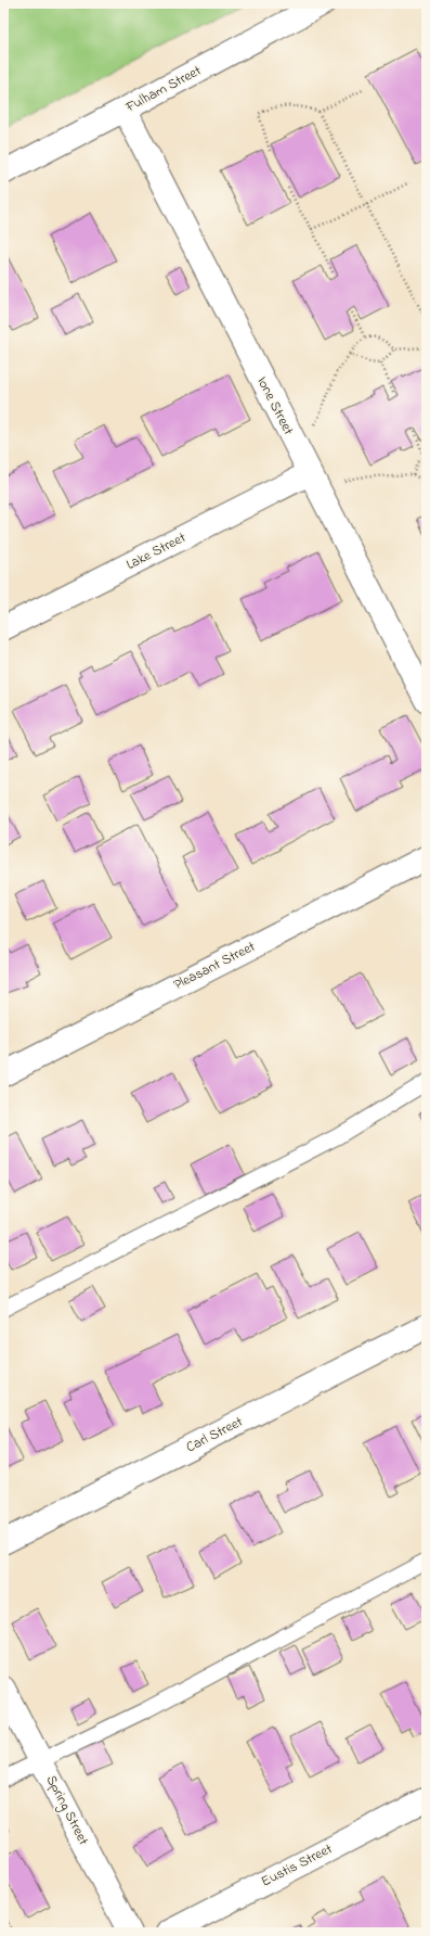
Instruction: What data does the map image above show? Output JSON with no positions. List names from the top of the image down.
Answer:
{
  "streets": {
    "street": [
      "Fulham Street",
      "Ione Street",
      "Lake Street",
      "Pleasant Street",
      "Carl Street",
      "Spring Street",
      "Eustis Street"
    ]
  },
  "crossings": [
    ["Fulham Street", "Ione Street"],
    ["Ione Street", "Lake Street"]
  ]
}
